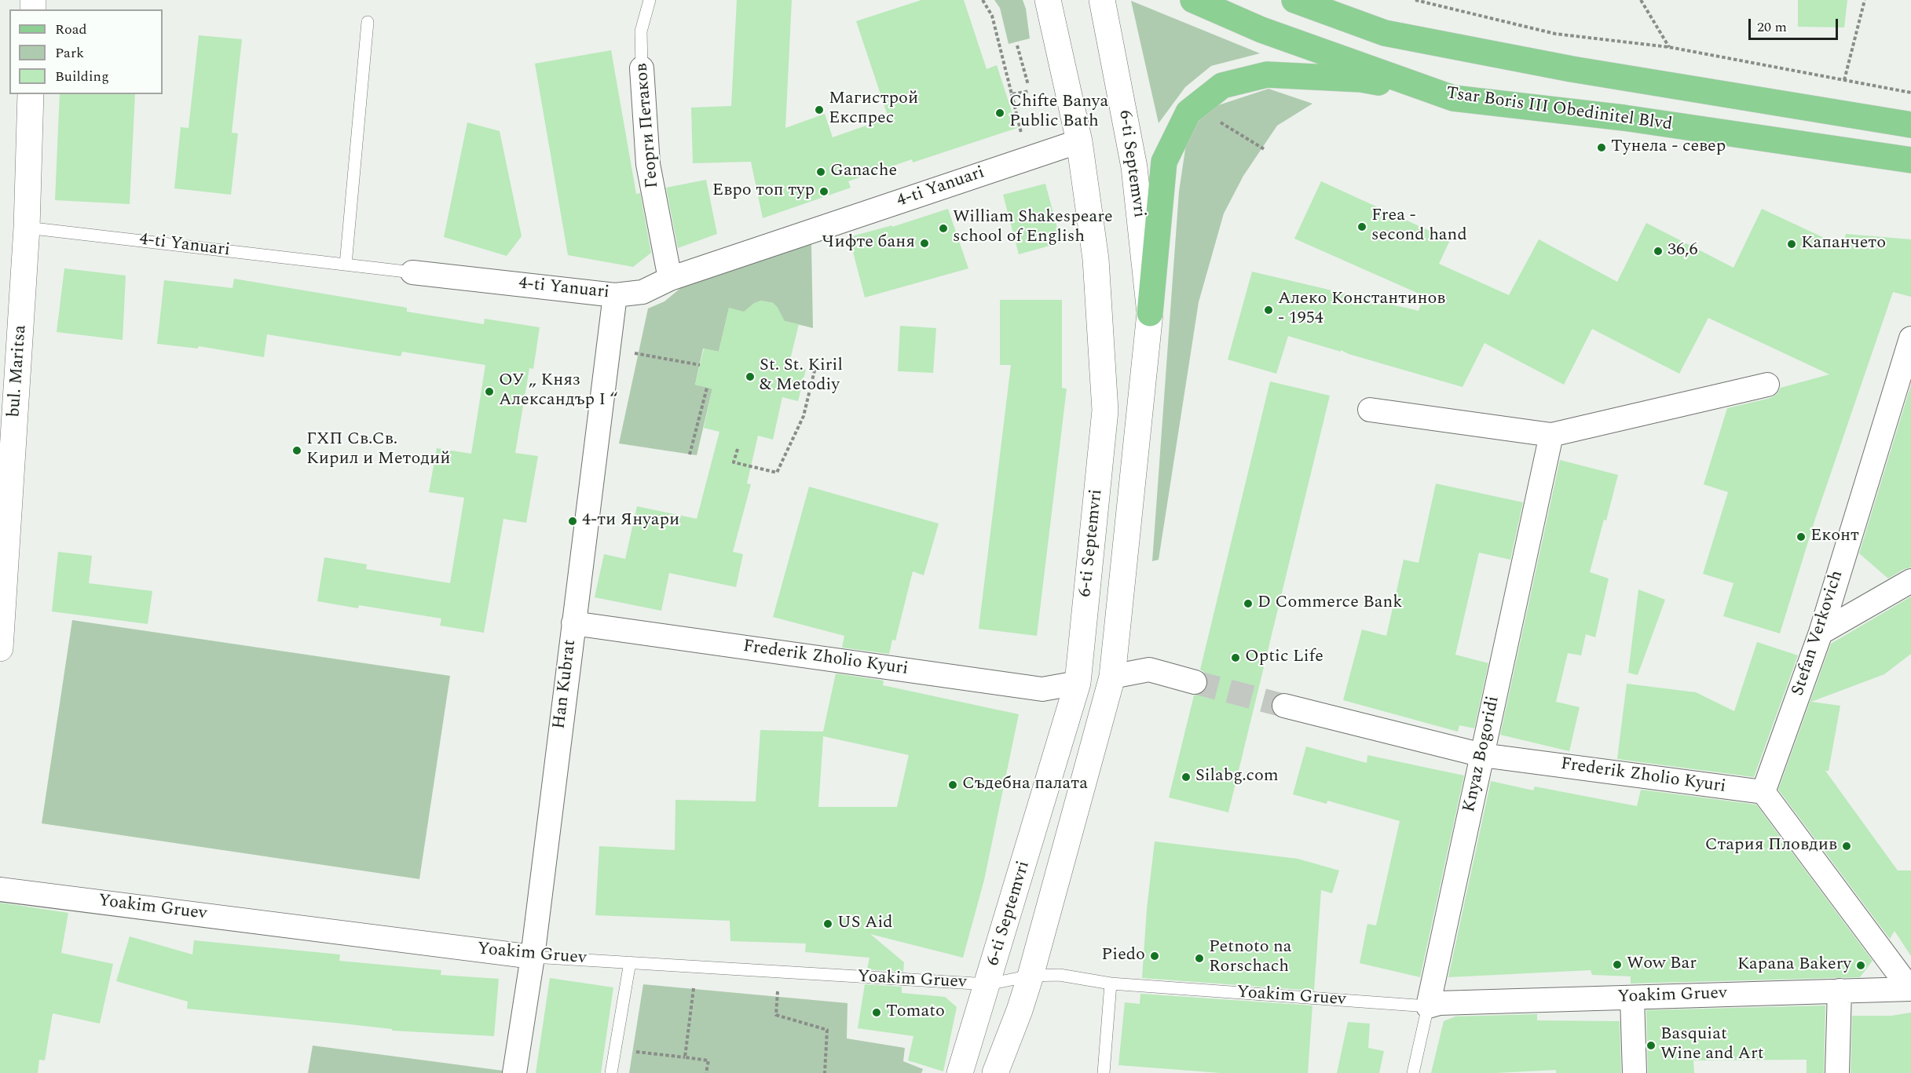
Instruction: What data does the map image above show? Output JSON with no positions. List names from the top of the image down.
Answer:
{
  "streets": {
    "main road": ["Tsar Boris III Obedinitel Blvd", "6-ti Septemvri", "bul. Maritsa"],
    "street": [
      "Георги Петаков",
      "4-ti Yanuari",
      "Stefan Verkovich",
      "Frederik Zholio Kyuri",
      "Han Kubrat",
      "Knyaz Bogoridi",
      "Yoakim Gruev"
    ]
  },
  "crossings": [
    ["Георги Петаков", "4-ti Yanuari"],
    ["6-ti Septemvri", "4-ti Yanuari"],
    ["6-ti Septemvri", "Frederik Zholio Kyuri"],
    ["6-ti Septemvri", "Yoakim Gruev"],
    ["4-ti Yanuari", "bul. Maritsa"],
    ["4-ti Yanuari", "Han Kubrat"],
    ["Stefan Verkovich", "Frederik Zholio Kyuri"],
    ["Frederik Zholio Kyuri", "Han Kubrat"],
    ["Frederik Zholio Kyuri", "Knyaz Bogoridi"],
    ["Han Kubrat", "Yoakim Gruev"],
    ["Knyaz Bogoridi", "Yoakim Gruev"]
  ],
  "places": [
    "Магистрой Експрес",
    "Chifte Banya Public Bath",
    "Тунела - север",
    "Ganache",
    "Евро топ тур",
    "Frea - second hand",
    "William Shakespeare school of English",
    "Чифте баня",
    "Капанчето",
    "36,6",
    "Алеко Константинов - 1954",
    "St. St. Kiril & Metodiy",
    "ОУ „ Княз Александър I “",
    "ГХП Св.Св. Кирил и Методий",
    "4-ти Януари",
    "Еконт",
    "D Commerce Bank",
    "Optic Life",
    "Silabg.com",
    "Съдебна палата",
    "Стария Пловдив",
    "US Aid",
    "Piedo",
    "Petnoto na Rorschach",
    "Wow Bar",
    "Kapana Bakery",
    "Tomato",
    "Basquiat Wine and Art"
  ],
  "legend": ["Road", "Park", "Building"],
  "scale_bar": "20 m"
}
